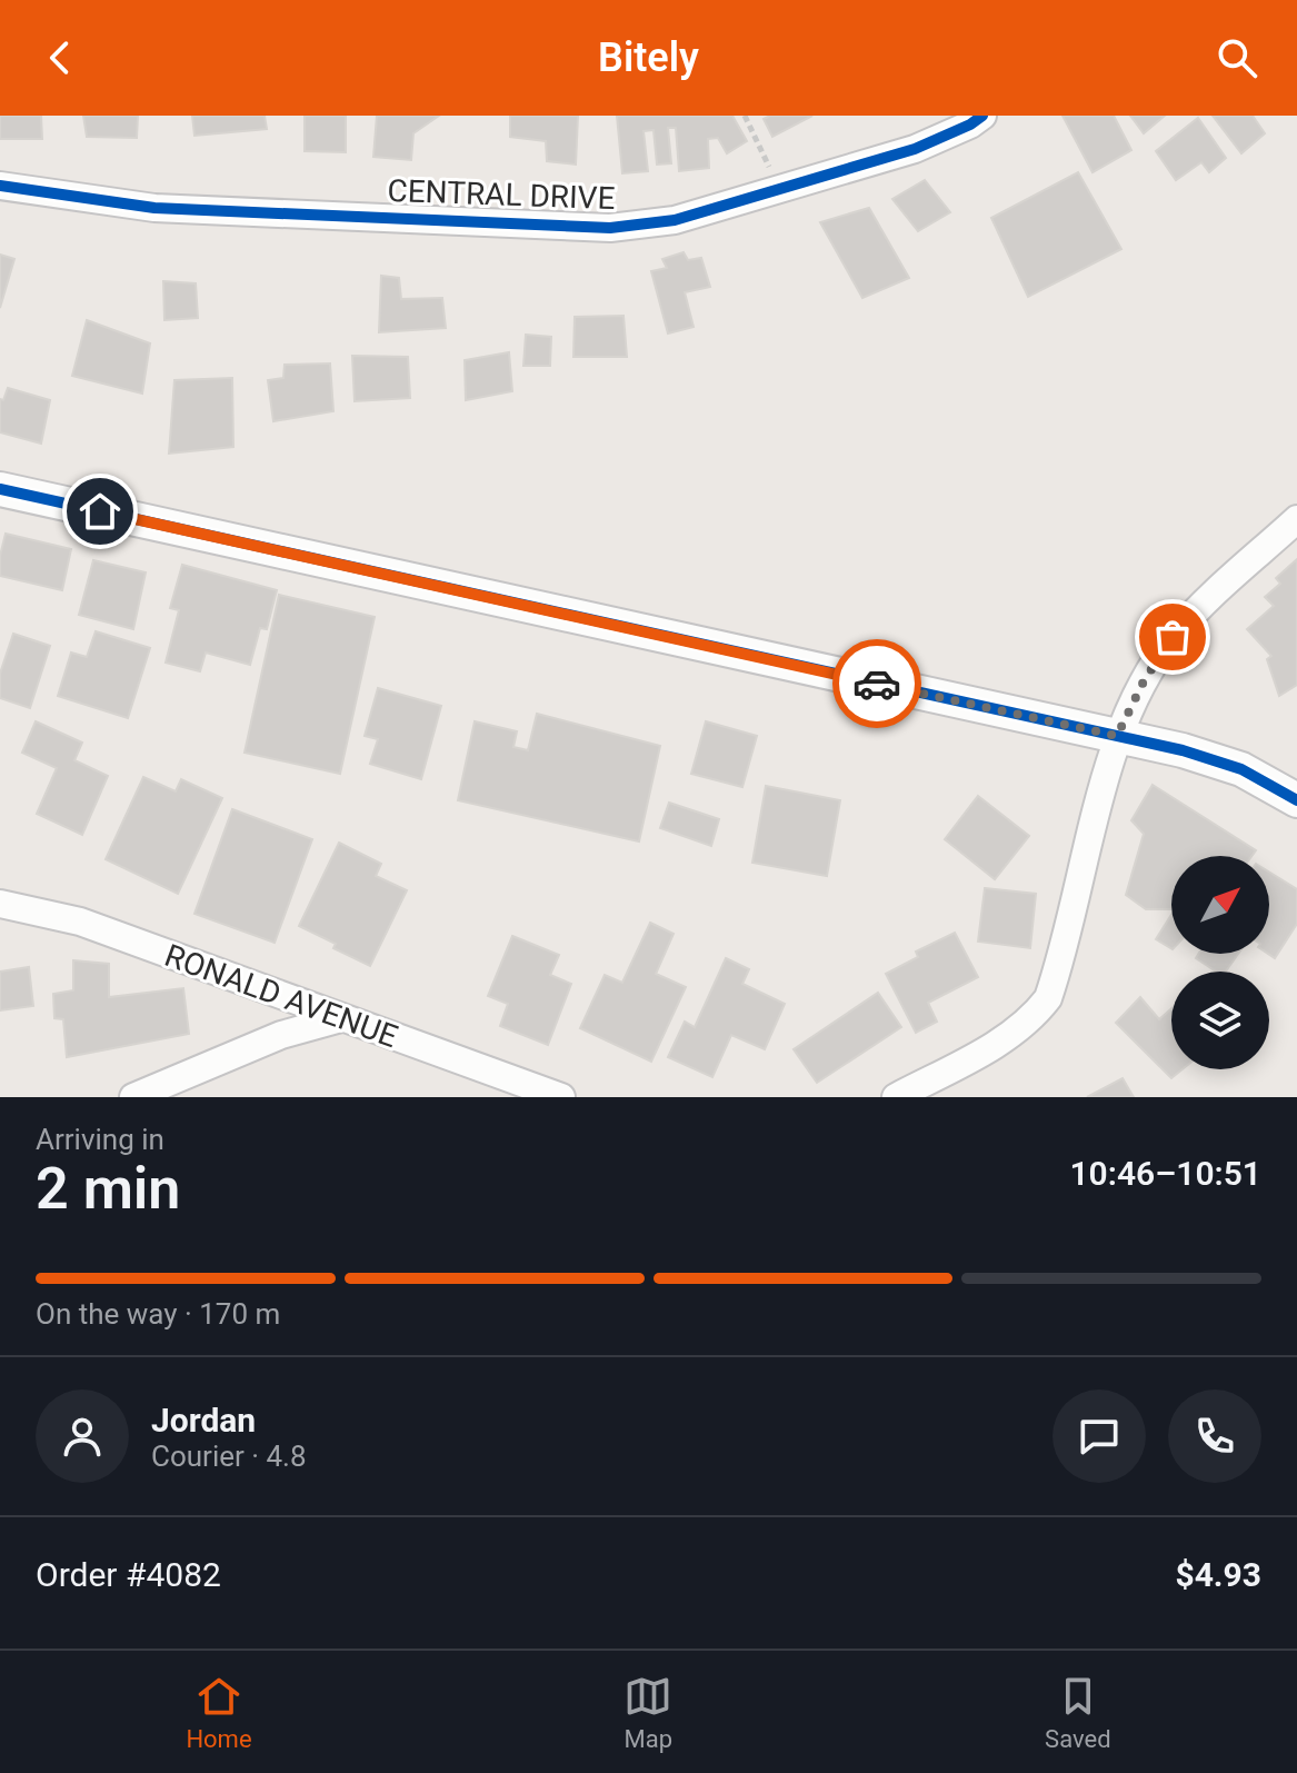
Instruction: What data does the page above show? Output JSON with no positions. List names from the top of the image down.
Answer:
{
  "streets": {
    "street": ["CENTRAL DRIVE", "RONALD AVENUE"]
  },
  "north": "top right",
  "page": {
    "header": "Bitely",
    "heading": ["2 min", "Arriving in", "10:46–10:51"],
    "panel": [
      "Jordan",
      "Courier · 4.8",
      "Order #4082",
      "$4.93"
    ],
    "bar": "On the way · 170 m",
    "tabs": ["Home", "Map", "Saved"]
  }
}
